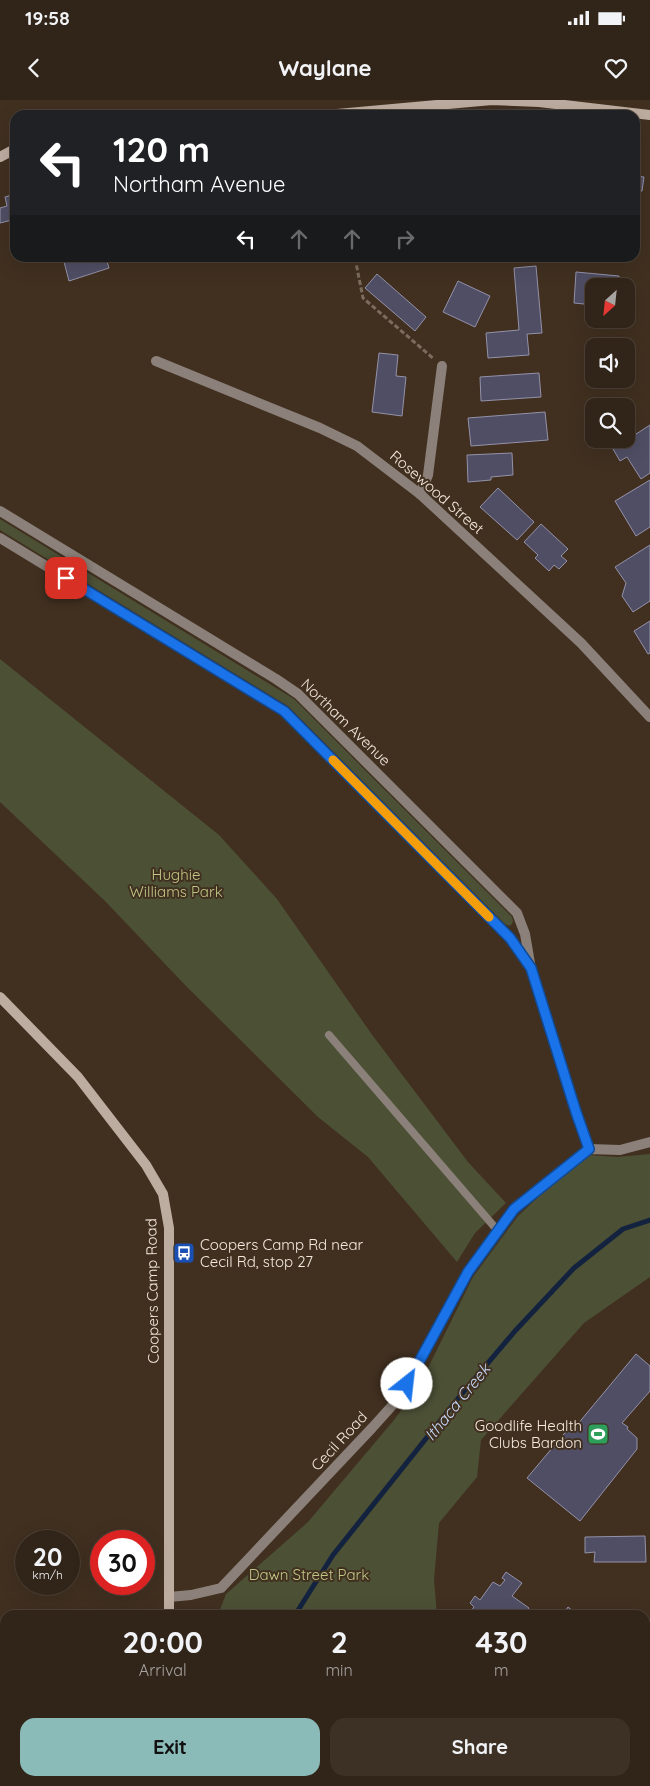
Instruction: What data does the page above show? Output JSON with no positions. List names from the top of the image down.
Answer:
{
  "streets": {
    "main road": ["Coopers Camp Road"],
    "street": ["Rosewood Street", "Northam Avenue", "Cecil Road"]
  },
  "crossings": [
    ["Northam Avenue", "Cecil Road"],
    ["Coopers Camp Road", "Cecil Road"]
  ],
  "water": ["Ithaca Creek"],
  "parks": ["Hughie Williams Park", "Dawn Street Park"],
  "places": {
    "bus stop": ["Coopers Camp Rd near Cecil Rd, stop 27"],
    "sports": ["Goodlife Health Clubs Bardon"]
  },
  "north": "bottom left",
  "page": {
    "status": "19:58",
    "header": "Waylane",
    "turn": ["120 m", "Northam Avenue"],
    "speed": "20 km/h",
    "limit": "30",
    "eta": [
      "20:00",
      "Arrival",
      "2",
      "min",
      "430",
      "m"
    ],
    "buttons": ["Exit", "Share"]
  }
}
